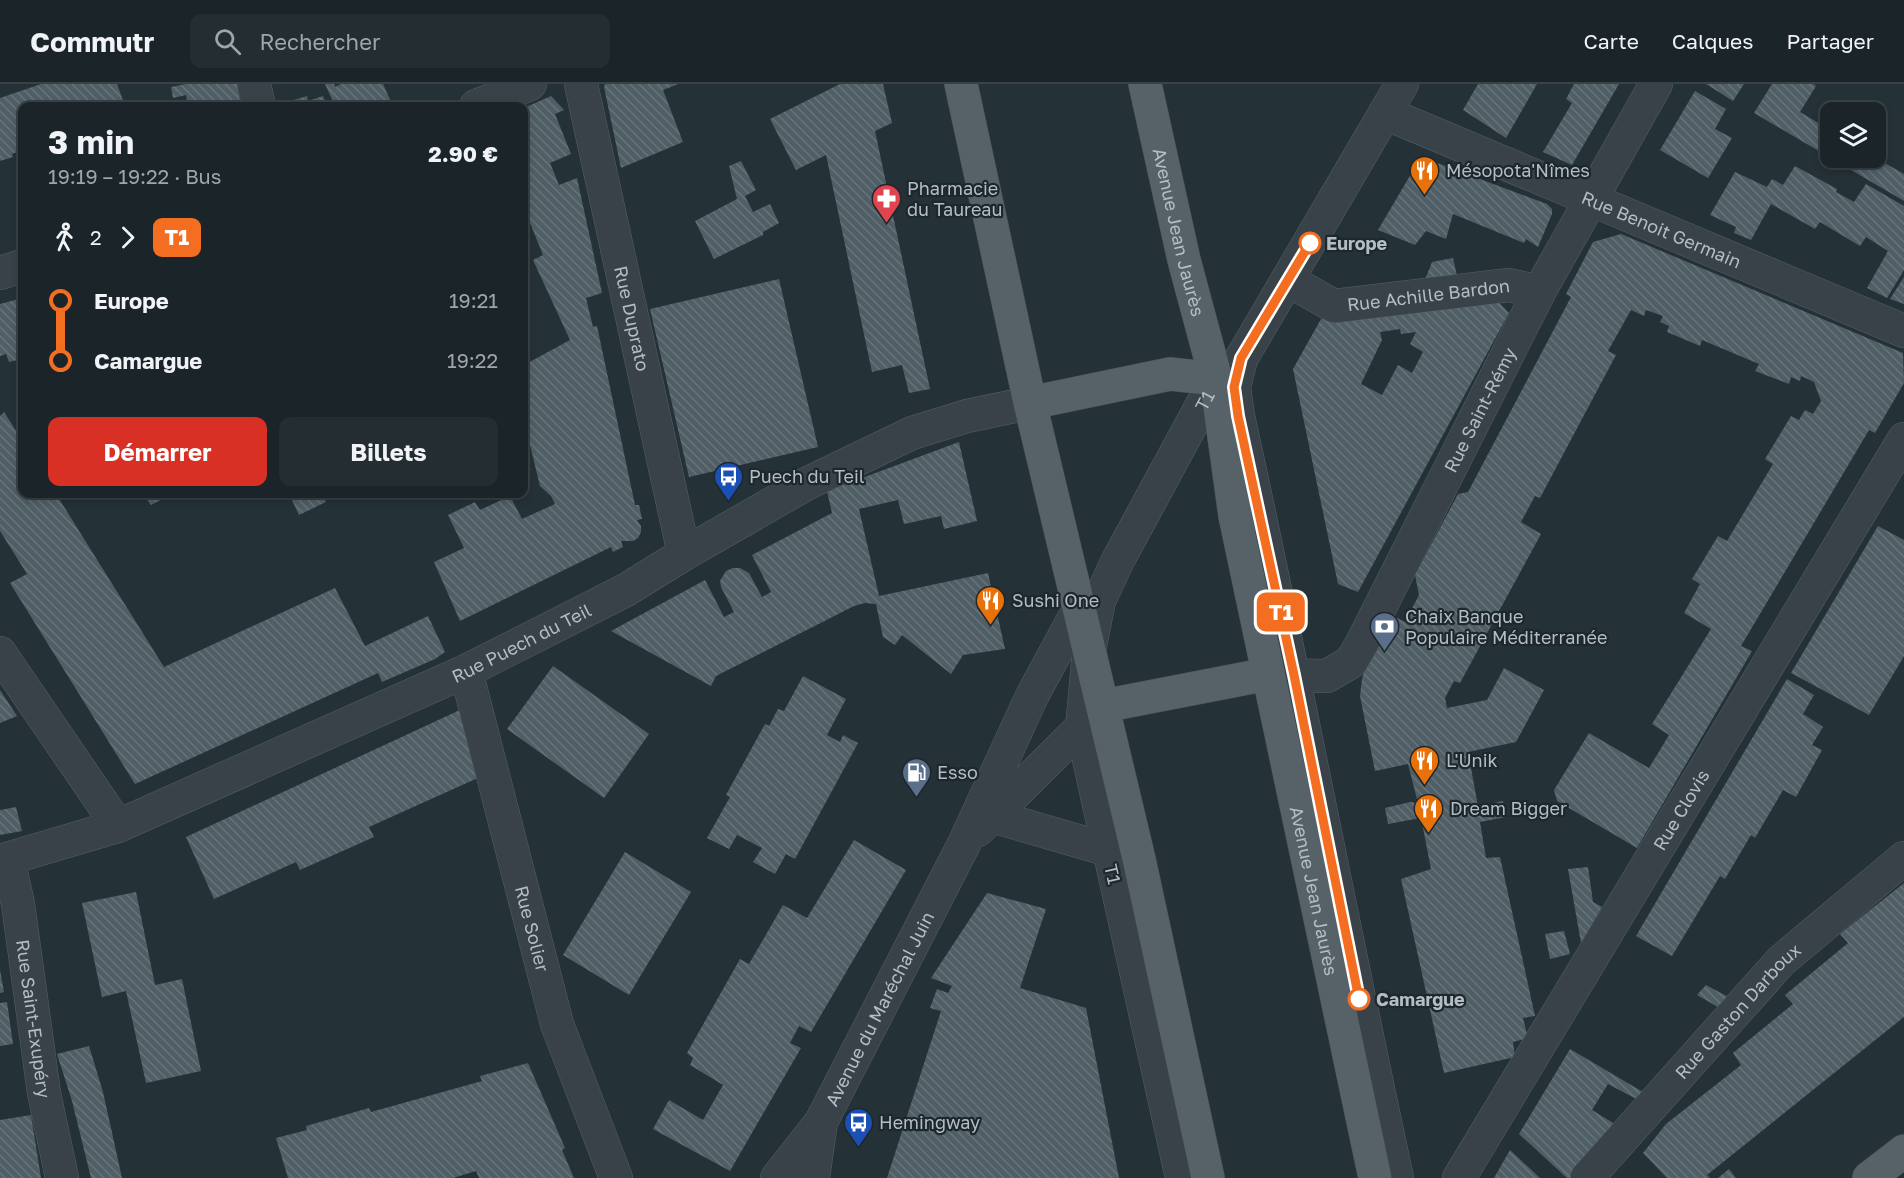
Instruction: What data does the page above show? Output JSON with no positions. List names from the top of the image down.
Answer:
{
  "streets": {
    "main road": ["Avenue Jean Jaurès"],
    "street": [
      "Rue Benoit Germain",
      "Rue Achille Bardon",
      "Rue Duprato",
      "T1",
      "Rue Saint-Rémy",
      "Rue Puech du Teil",
      "Rue Clovis",
      "Rue Solier",
      "Avenue du Maréchal Juin",
      "Rue Gaston Darboux",
      "Rue Saint-Exupéry"
    ]
  },
  "crossings": [
    ["Rue Benoit Germain", "T1"],
    ["Rue Benoit Germain", "Rue Saint-Rémy"],
    ["Avenue Jean Jaurès", "T1"],
    ["Avenue Jean Jaurès", "Rue Saint-Rémy"],
    ["Rue Achille Bardon", "T1"],
    ["Rue Achille Bardon", "Rue Saint-Rémy"],
    ["Rue Duprato", "Rue Puech du Teil"],
    ["T1", "Avenue du Maréchal Juin"],
    ["Rue Puech du Teil", "Rue Solier"],
    ["Rue Puech du Teil", "Rue Saint-Exupéry"]
  ],
  "places": {
    "restaurant": [
      "Mésopota'Nîmes",
      "Sushi One",
      "L'Unik",
      "Dream Bigger"
    ],
    "pharmacy": ["Pharmacie du Taureau"],
    "other": ["Europe", "Camargue"],
    "bus stop": ["Puech du Teil", "Hemingway"],
    "bank": ["Chaix Banque Populaire Méditerranée"],
    "fuel station": ["Esso"]
  },
  "lines": ["bus line T1"],
  "page": {
    "header": "Commutr",
    "search": "Rechercher",
    "nav": ["Carte", "Calques", "Partager"],
    "on_map": "T1",
    "heading": ["3 min", "19:19 – 19:22 · Bus", "2.90 €"],
    "legs": ["2", "T1"],
    "list": [
      {
        "name": "Europe",
        "value": "19:21"
      },
      {
        "name": "Camargue",
        "value": "19:22"
      }
    ],
    "buttons": ["Démarrer", "Billets"]
  }
}
